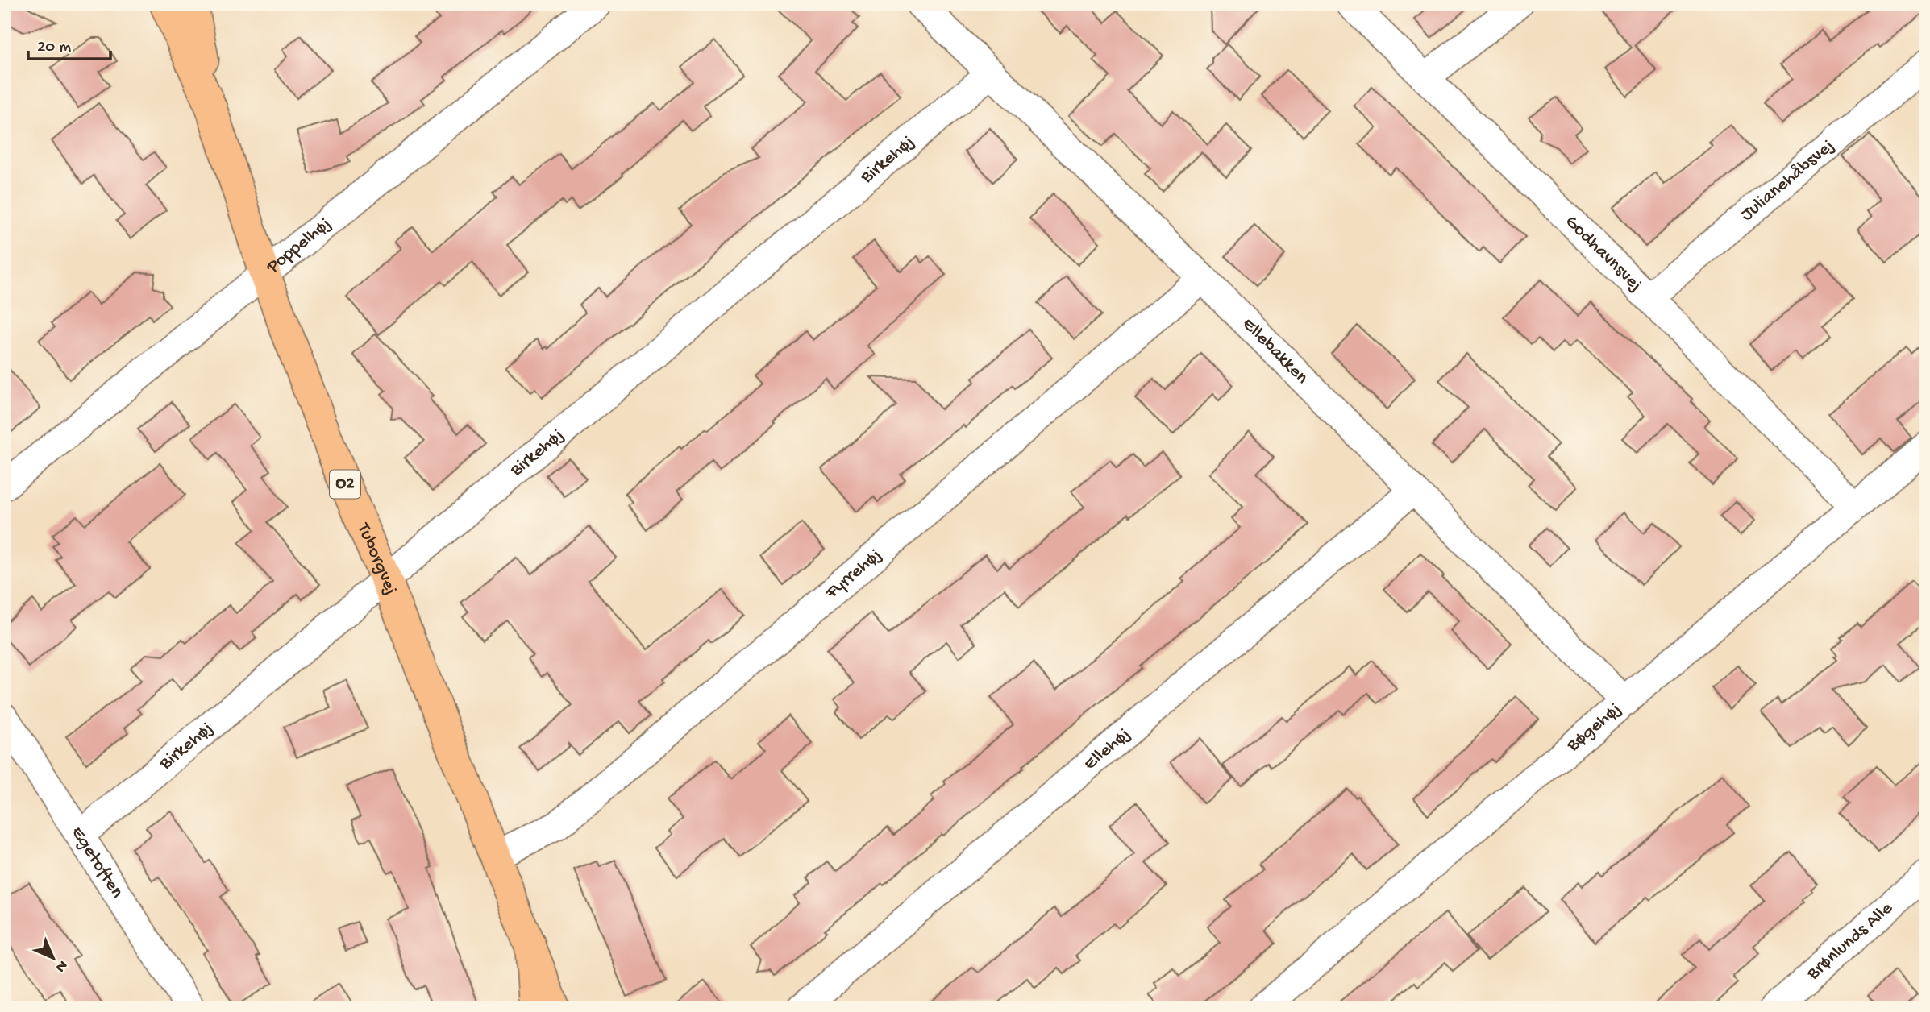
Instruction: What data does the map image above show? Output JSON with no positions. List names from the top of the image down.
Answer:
{
  "streets": {
    "main road": ["O2", "Tuborgvej"],
    "street": [
      "Birkehøj",
      "Julianehåbsvej",
      "Poppelhøj",
      "Godhavnsvej",
      "Ellebakken",
      "Fyrrehøj",
      "Bøgehøj",
      "Ellehøj",
      "Egetoften",
      "Brønlunds Alle"
    ]
  },
  "crossings": [
    ["Birkehøj", "Ellebakken"],
    ["Birkehøj", "Tuborgvej"],
    ["Birkehøj", "Egetoften"],
    ["Julianehåbsvej", "Godhavnsvej"],
    ["Poppelhøj", "Tuborgvej"],
    ["Godhavnsvej", "Bøgehøj"],
    ["Ellebakken", "Fyrrehøj"],
    ["Ellebakken", "Bøgehøj"],
    ["Ellebakken", "Ellehøj"],
    ["Tuborgvej", "Fyrrehøj"]
  ],
  "scale_bar": "20 m",
  "north": "bottom right"
}
